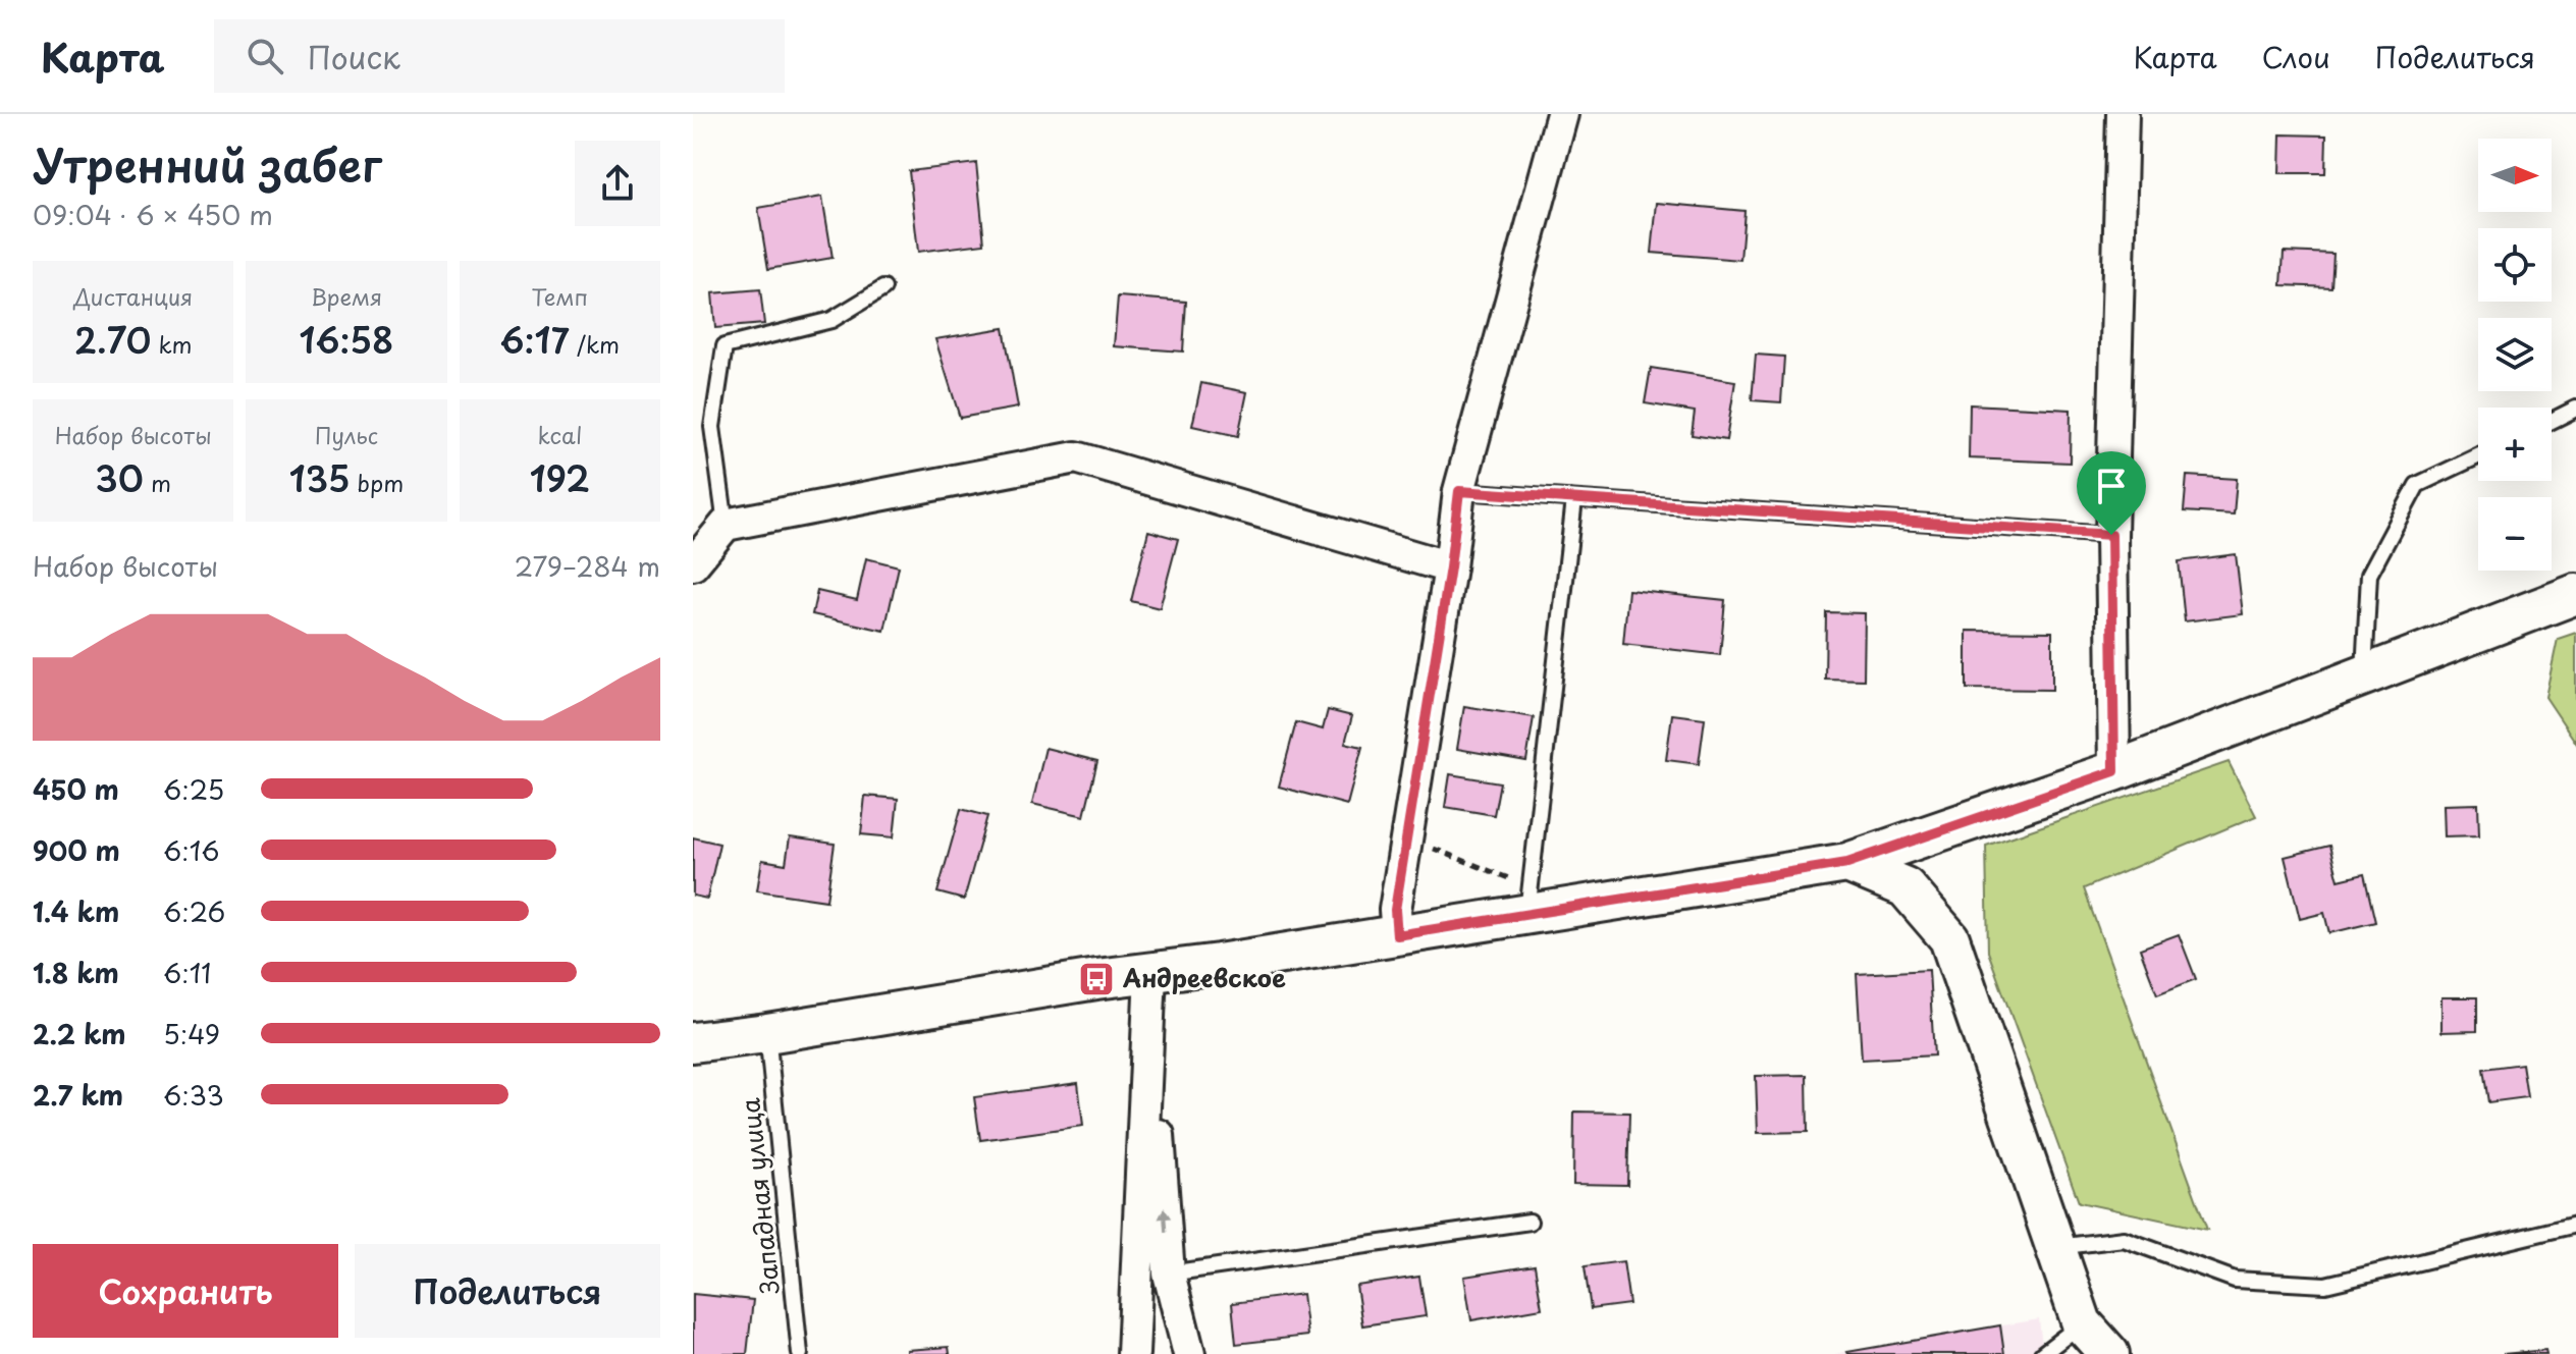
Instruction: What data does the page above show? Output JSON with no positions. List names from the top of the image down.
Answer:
{
  "streets": {
    "lane": ["Западная улица"]
  },
  "places": {
    "bus stop": ["Андреевское"]
  },
  "north": "right",
  "page": {
    "header": "Карта",
    "search": "Поиск",
    "nav": ["Карта", "Слои", "Поделиться"],
    "heading": ["Утренний забег", "09:04 · 6 × 450 m"],
    "map_buttons": ["+", "−"],
    "stats": [
      ["Дистанция", "2.70 km"],
      ["Время", "16:58"],
      ["Темп", "6:17 /km"],
      ["Набор высоты", "30 m"],
      ["Пульс", "135 bpm"],
      ["kcal", "192"]
    ],
    "chart": ["Набор высоты", "279–284 m"],
    "list": [
      {
        "name": "450 m",
        "note": "6:25"
      },
      {
        "name": "900 m",
        "note": "6:16"
      },
      {
        "name": "1.4 km",
        "note": "6:26"
      },
      {
        "name": "1.8 km",
        "note": "6:11"
      },
      {
        "name": "2.2 km",
        "note": "5:49"
      },
      {
        "name": "2.7 km",
        "note": "6:33"
      }
    ],
    "buttons": ["Сохранить", "Поделиться"]
  }
}
